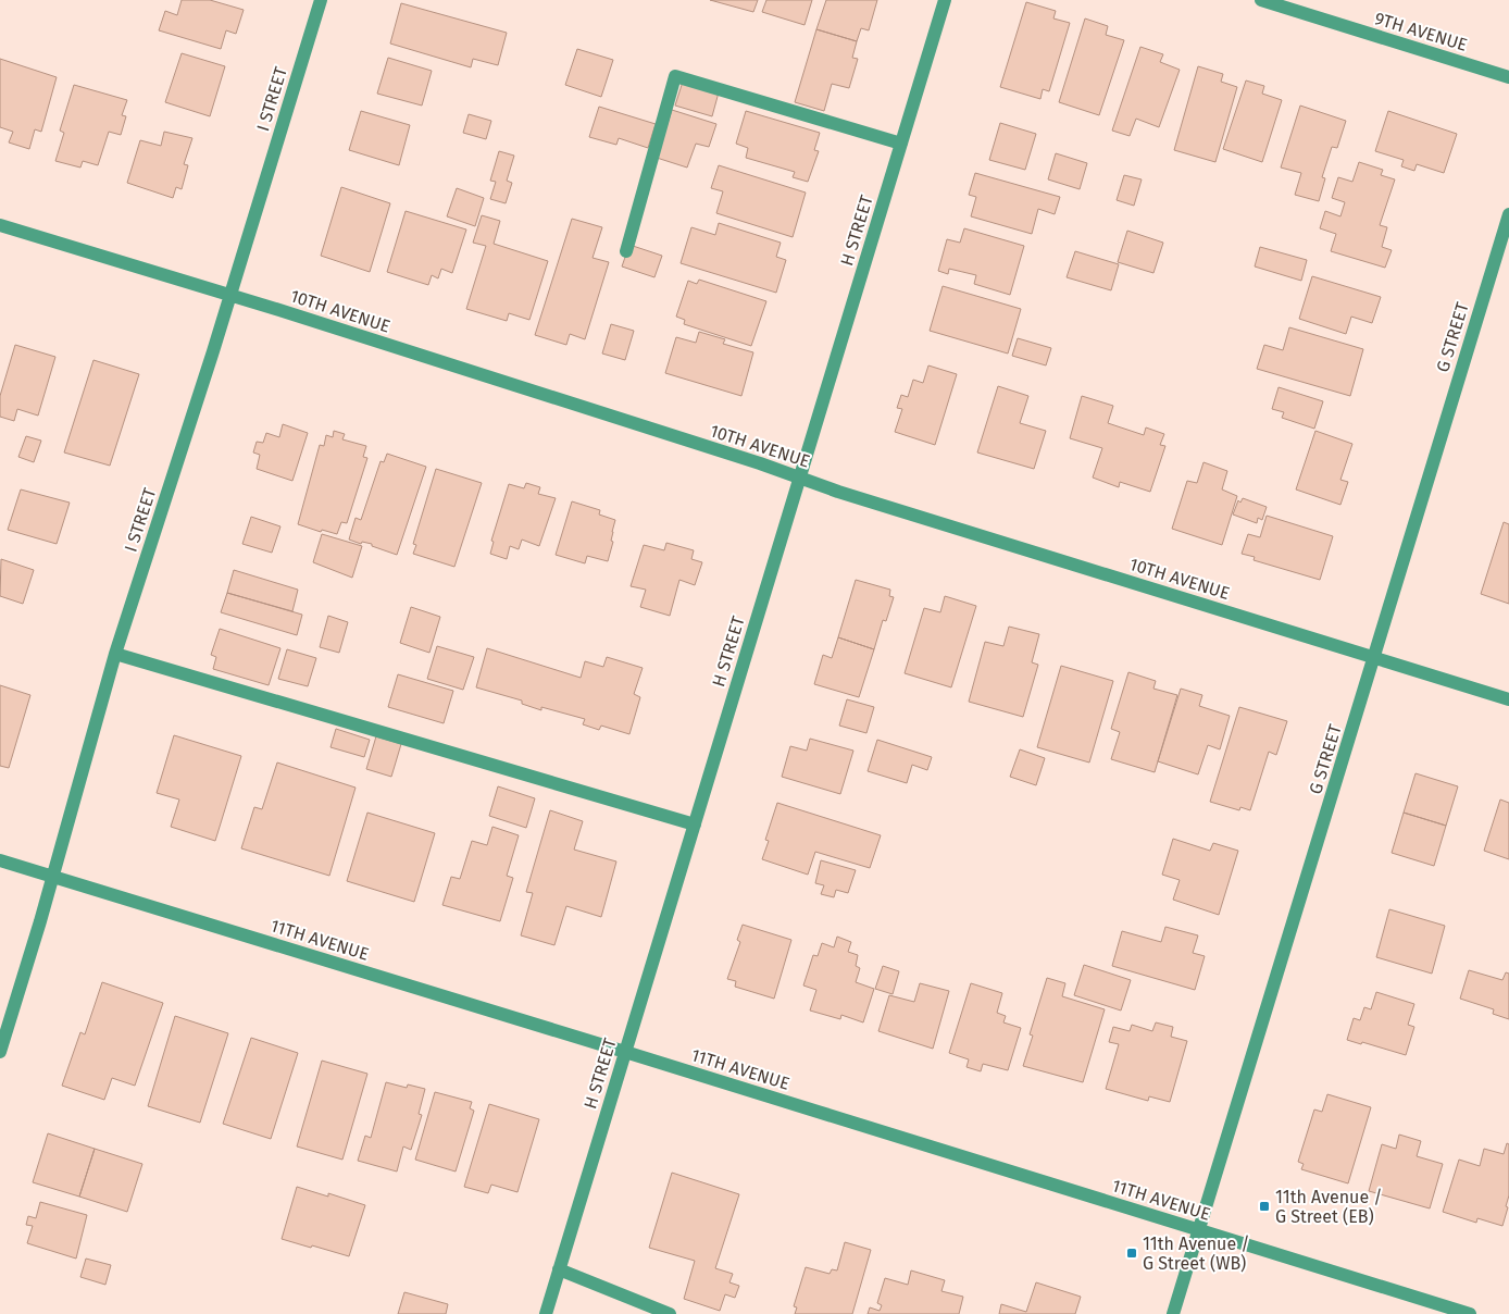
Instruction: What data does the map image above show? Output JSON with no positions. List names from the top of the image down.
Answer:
{
  "streets": {
    "street": [
      "9TH AVENUE",
      "I STREET",
      "H STREET",
      "10TH AVENUE",
      "G STREET",
      "11TH AVENUE"
    ]
  },
  "crossings": [
    ["I STREET", "10TH AVENUE"],
    ["I STREET", "11TH AVENUE"],
    ["H STREET", "10TH AVENUE"],
    ["H STREET", "11TH AVENUE"],
    ["10TH AVENUE", "G STREET"],
    ["G STREET", "11TH AVENUE"]
  ],
  "places": {
    "transit": ["11th Avenue / G Street (EB)", "11th Avenue / G Street (WB)"]
  }
}
